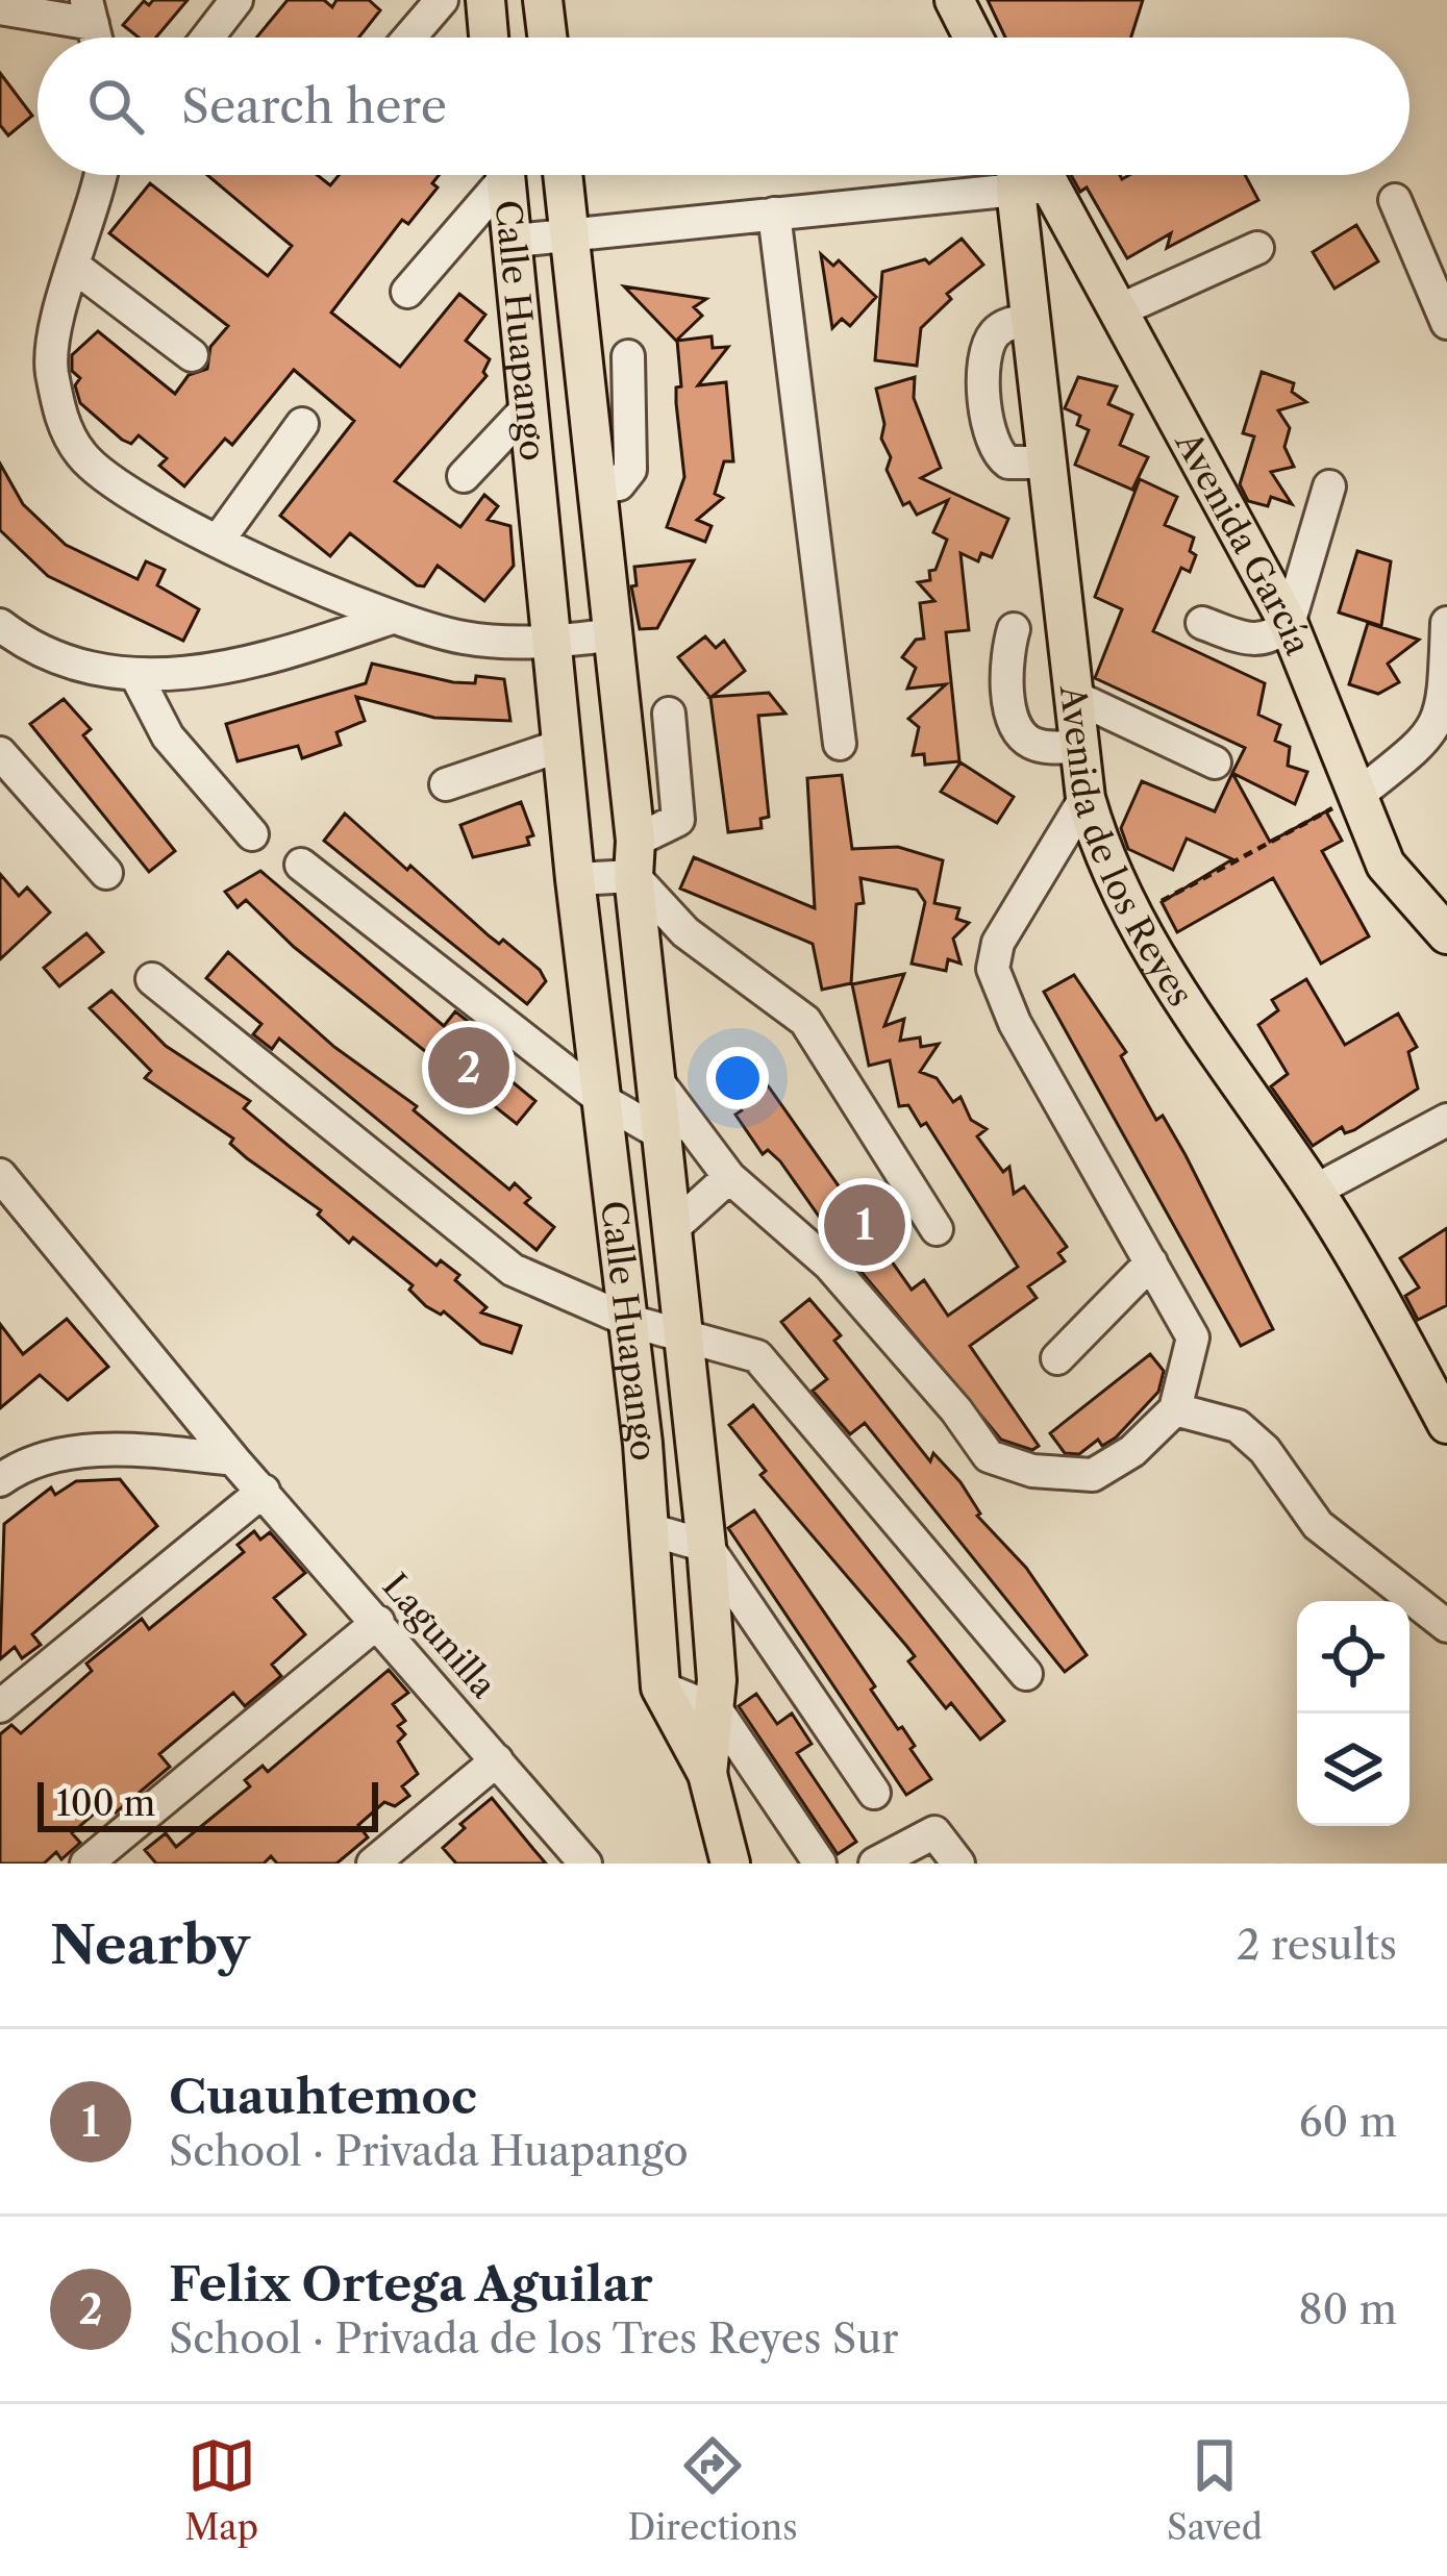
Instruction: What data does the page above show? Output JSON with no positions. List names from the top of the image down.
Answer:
{
  "streets": {
    "main road": ["Calle Huapango", "Avenida García", "Avenida de los Reyes"],
    "street": ["Lagunilla"]
  },
  "scale_bar": "100 m",
  "page": {
    "search": "Search here",
    "pins": ["2", "1"],
    "scale": "100 m",
    "heading": ["Nearby", "2 results"],
    "list": [
      {
        "mark": "1",
        "name": "Cuauhtemoc",
        "note": "School · Privada Huapango",
        "value": "60 m"
      },
      {
        "mark": "2",
        "name": "Felix Ortega Aguilar",
        "note": "School · Privada de los Tres Reyes Sur",
        "value": "80 m"
      }
    ],
    "nav": ["Map", "Directions", "Saved"]
  }
}
